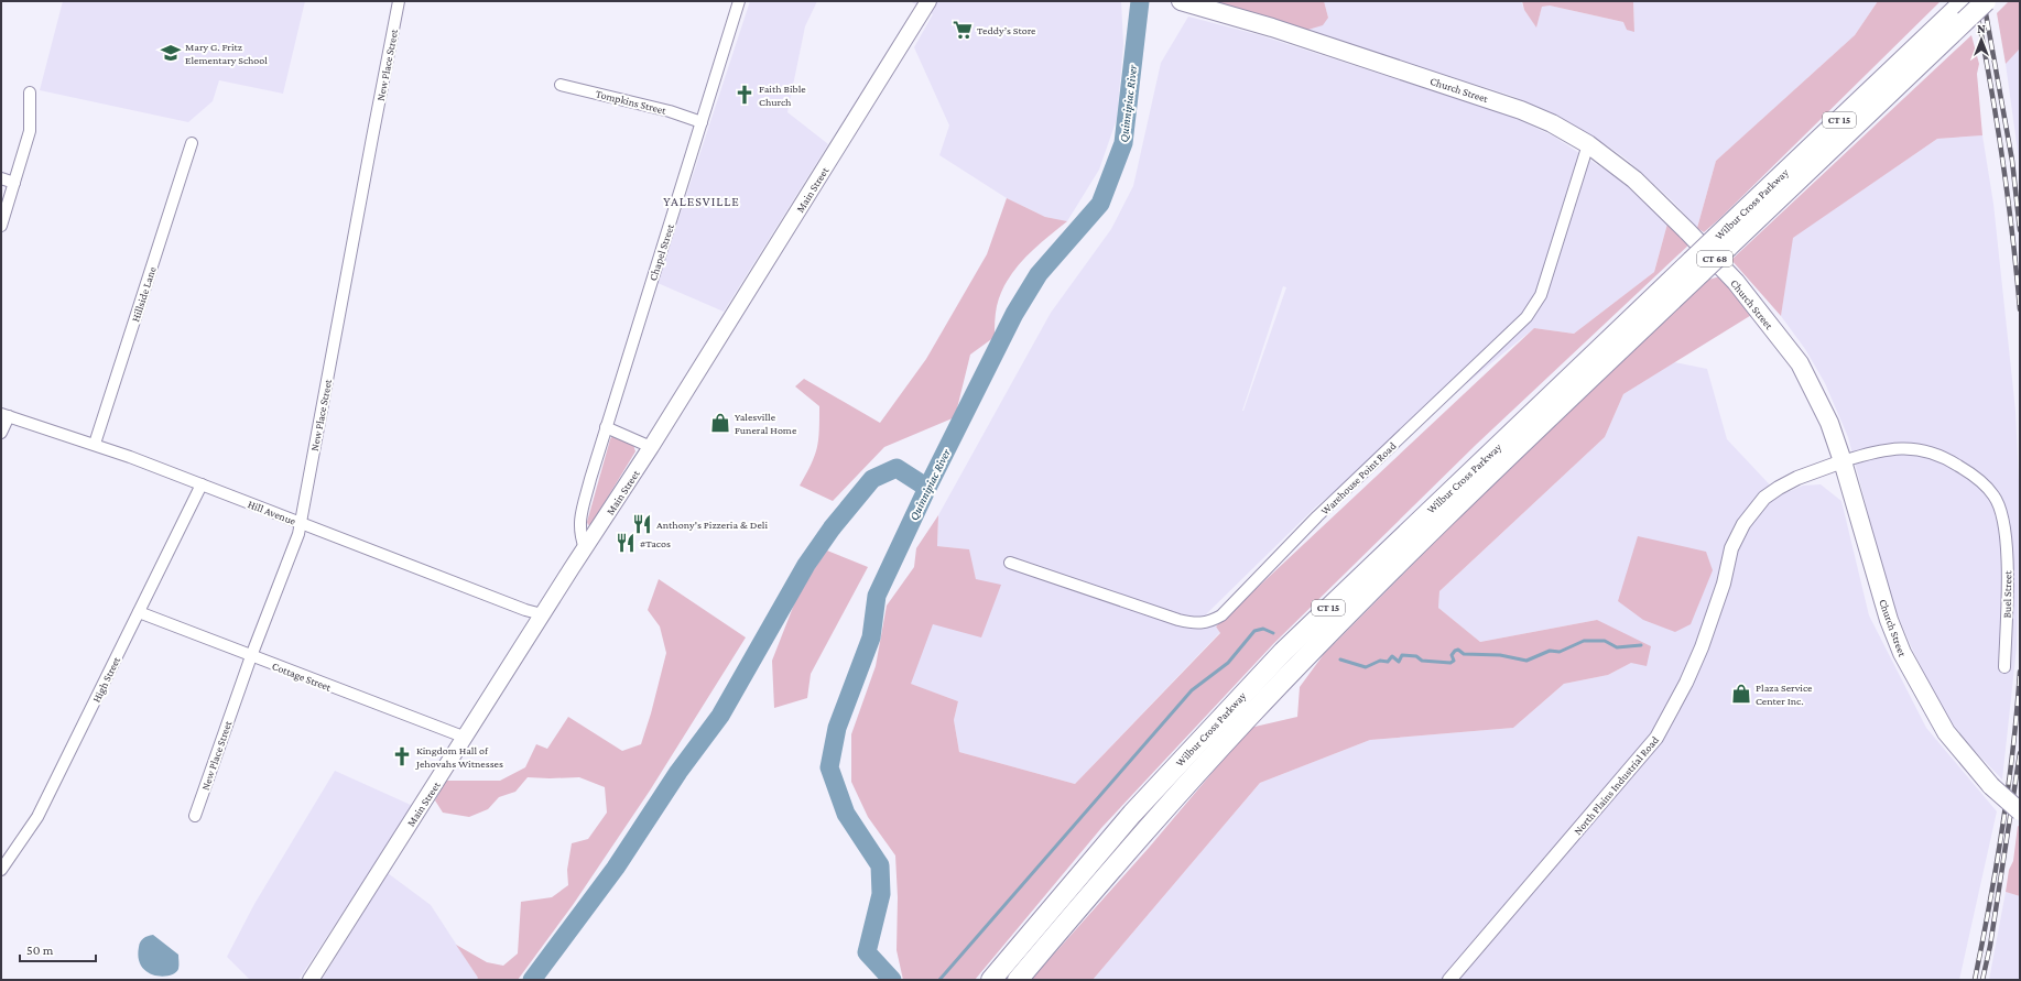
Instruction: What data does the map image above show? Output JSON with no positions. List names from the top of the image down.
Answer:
{
  "streets": {
    "highway": ["CT 15", "Wilbur Cross Parkway"],
    "main road": ["Church Street", "Main Street", "CT 68"],
    "street": [
      "New Place Street",
      "Tompkins Street",
      "Chapel Street",
      "Hillside Lane",
      "Warehouse Point Road",
      "Hill Avenue",
      "Buel Street",
      "Cottage Street",
      "High Street",
      "North Plains Industrial Road"
    ]
  },
  "crossings": [
    ["New Place Street", "Hill Avenue"],
    ["New Place Street", "Cottage Street"],
    ["Church Street", "Warehouse Point Road"],
    ["Church Street", "Buel Street"],
    ["Church Street", "North Plains Industrial Road"],
    ["Tompkins Street", "Chapel Street"],
    ["Main Street", "Chapel Street"],
    ["Main Street", "Hill Avenue"],
    ["Main Street", "Cottage Street"],
    ["Hillside Lane", "Hill Avenue"],
    ["Hill Avenue", "High Street"],
    ["Buel Street", "North Plains Industrial Road"],
    ["Cottage Street", "High Street"]
  ],
  "districts": ["YALESVILLE"],
  "water": ["Quinnipiac River"],
  "places": {
    "supermarket": ["Teddy’s Store"],
    "school or university": ["Mary G. Fritz Elementary School"],
    "church": ["Faith Bible Church", "Kingdom Hall of Jehovahs Witnesses"],
    "shop": ["Yalesville Funeral Home", "Plaza Service Center Inc."],
    "restaurant": ["Anthony's Pizzeria & Deli", "#Tacos"]
  },
  "scale_bar": "50 m",
  "north": "top"
}
